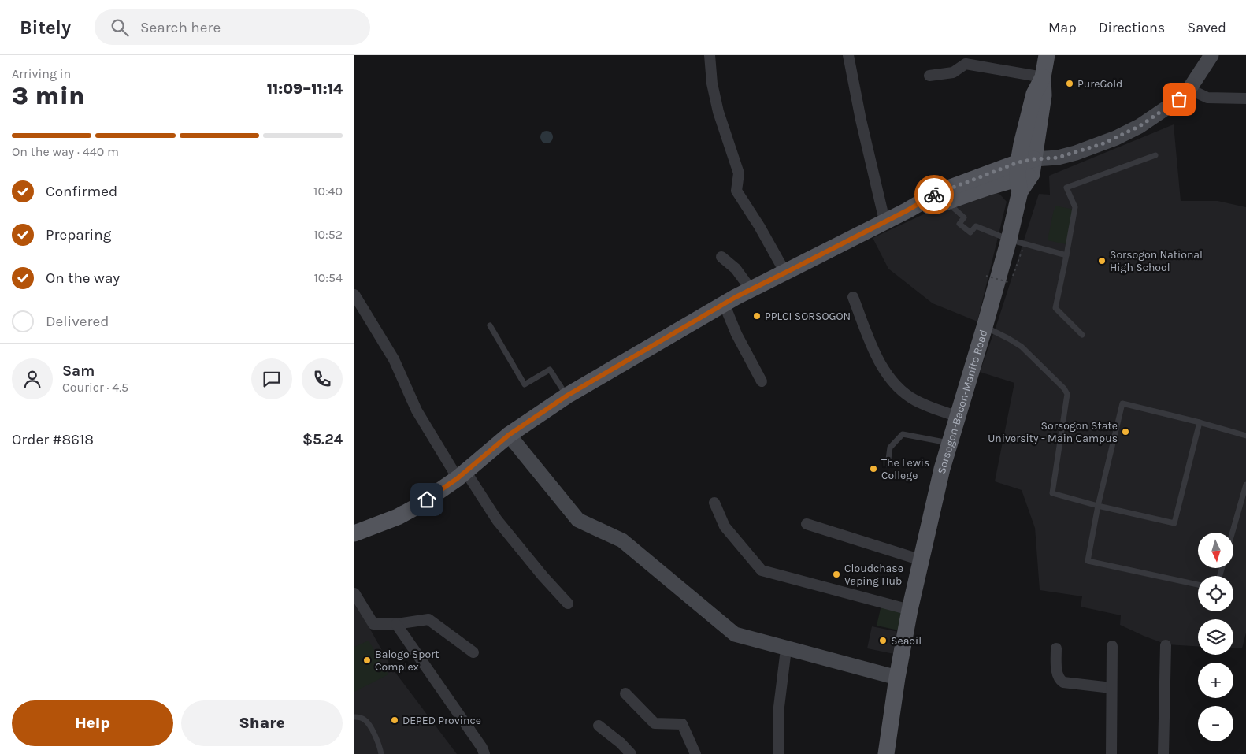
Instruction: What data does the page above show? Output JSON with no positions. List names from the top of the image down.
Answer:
{
  "streets": {
    "main road": ["Sorsogon-Bacon-Manito Road"]
  },
  "places": [
    "PureGold",
    "Sorsogon National High School",
    "PPLCI SORSOGON",
    "Sorsogon State University - Main Campus",
    "The Lewis College",
    "Cloudchase Vaping Hub",
    "Seaoil",
    "Balogo Sport Complex",
    "DEPED Province"
  ],
  "north": "bottom",
  "page": {
    "header": "Bitely",
    "search": "Search here",
    "nav": ["Map", "Directions", "Saved"],
    "heading": ["3 min", "Arriving in", "11:09–11:14"],
    "panel": [
      "Sam",
      "Courier · 4.5",
      "Order #8618",
      "$5.24"
    ],
    "bar": "On the way · 440 m",
    "list": [
      ["Confirmed", "10:40"],
      ["Preparing", "10:52"],
      ["On the way", "10:54"],
      "Delivered"
    ],
    "map_buttons": ["+", "−"],
    "buttons": ["Help", "Share"]
  }
}
